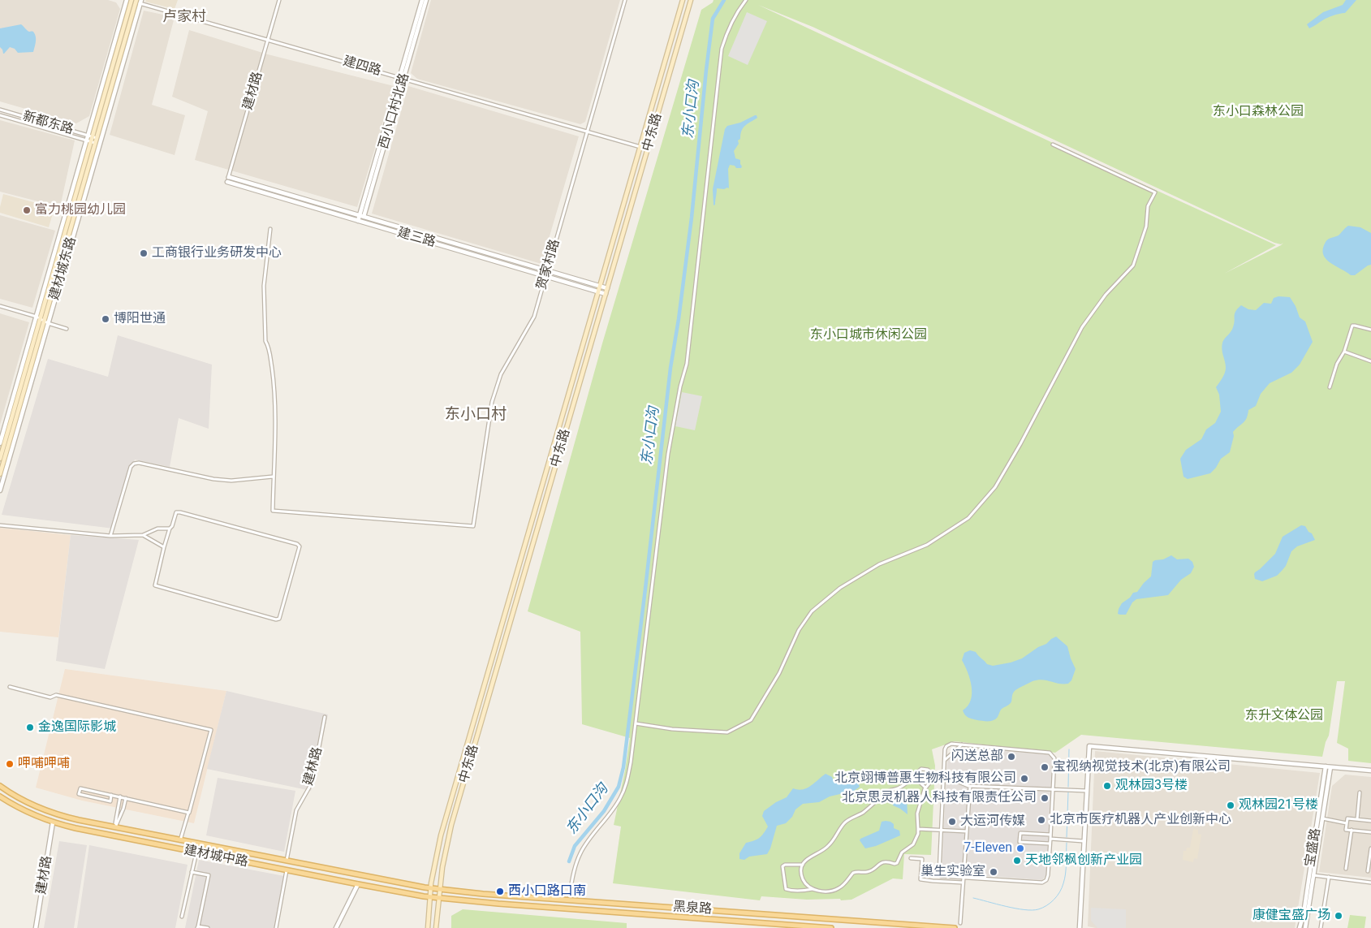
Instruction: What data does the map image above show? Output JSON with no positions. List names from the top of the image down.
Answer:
{
  "streets": {
    "main road": [
      "中东路",
      "建材城东路",
      "建材城中路",
      "黑泉路"
    ],
    "street": [
      "建四路",
      "建材路",
      "西小口村北路",
      "新都东路",
      "建三路",
      "贺家村路",
      "建林路",
      "宝盛路"
    ]
  },
  "crossings": [
    ["建四路", "建材路"],
    ["建四路", "西小口村北路"],
    ["建四路", "中东路"],
    ["建四路", "贺家村路"],
    ["建四路", "建材城东路"],
    ["建材路", "建三路"],
    ["建材路", "建材城中路"],
    ["西小口村北路", "建三路"],
    ["新都东路", "建材城东路"],
    ["中东路", "建三路"],
    ["中东路", "建材城中路"],
    ["中东路", "黑泉路"],
    ["建三路", "贺家村路"],
    ["建林路", "建材城中路"],
    ["建材城中路", "黑泉路"]
  ],
  "districts": ["卢家村", "东小口村"],
  "water": ["东小口沟"],
  "parks": ["东小口森林公园", "东小口城市休闲公园", "东升文体公园"],
  "places": [
    "富力桃园幼儿园",
    "工商银行业务研发中心",
    "博阳世通",
    "金逸国际影城",
    "闪送总部",
    "呷哺呷哺",
    "宝视纳视觉技术(北京)有限公司",
    "北京翊博普惠生物科技有限公司",
    "观林园3号楼",
    "北京思灵机器人科技有限责任公司",
    "观林园21号楼",
    "北京市医疗机器人产业创新中心",
    "大运河传媒",
    "7-Eleven",
    "天地邻枫创新产业园",
    "巢生实验室",
    "西小口路口南",
    "康健宝盛广场"
  ]
}
